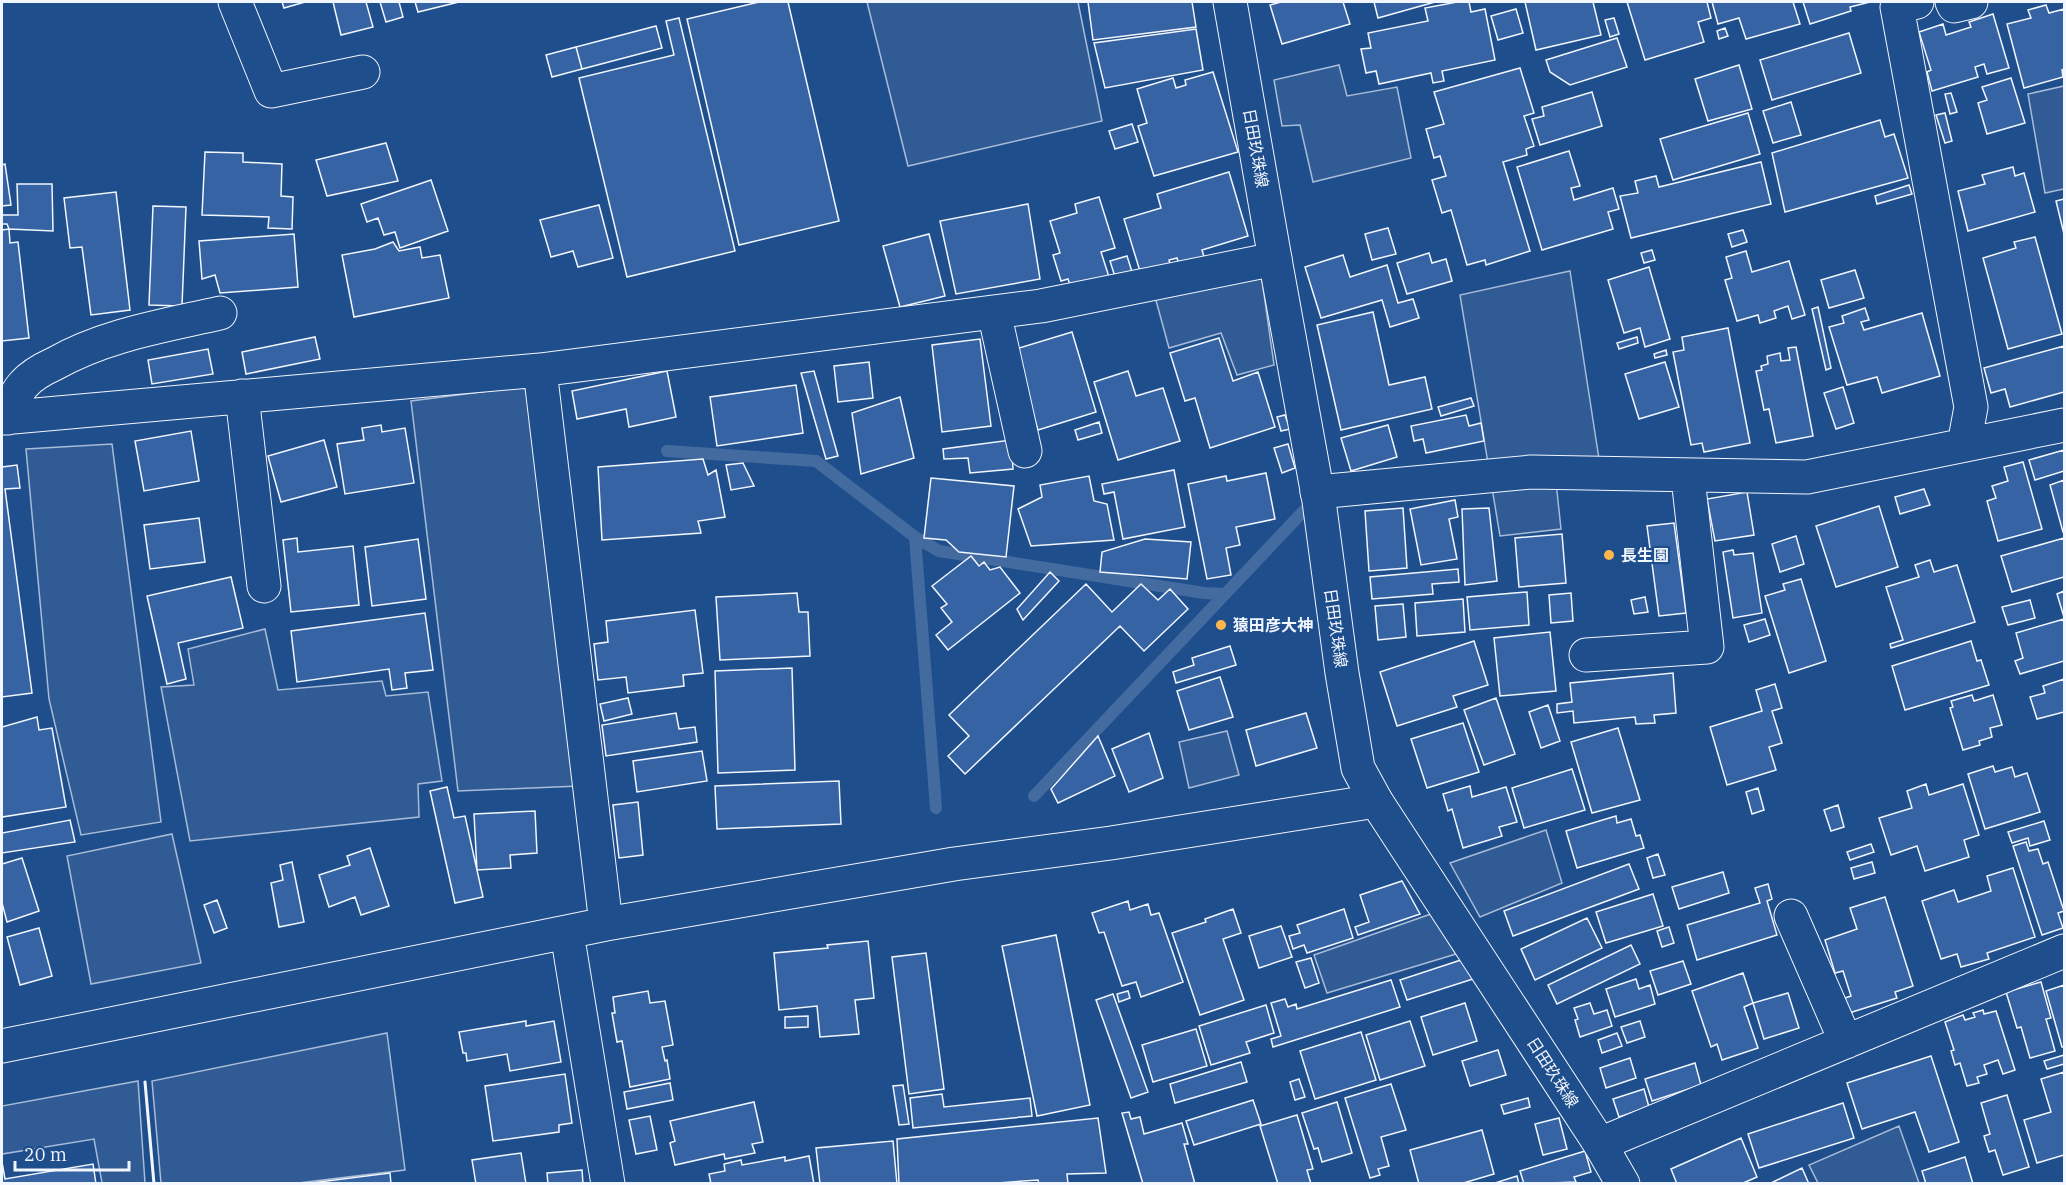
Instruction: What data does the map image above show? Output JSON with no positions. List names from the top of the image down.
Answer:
{
  "streets": {
    "street": ["日田玖珠線"]
  },
  "places": ["長生園", "猿田彦大神"],
  "scale_bar": "20 m"
}
